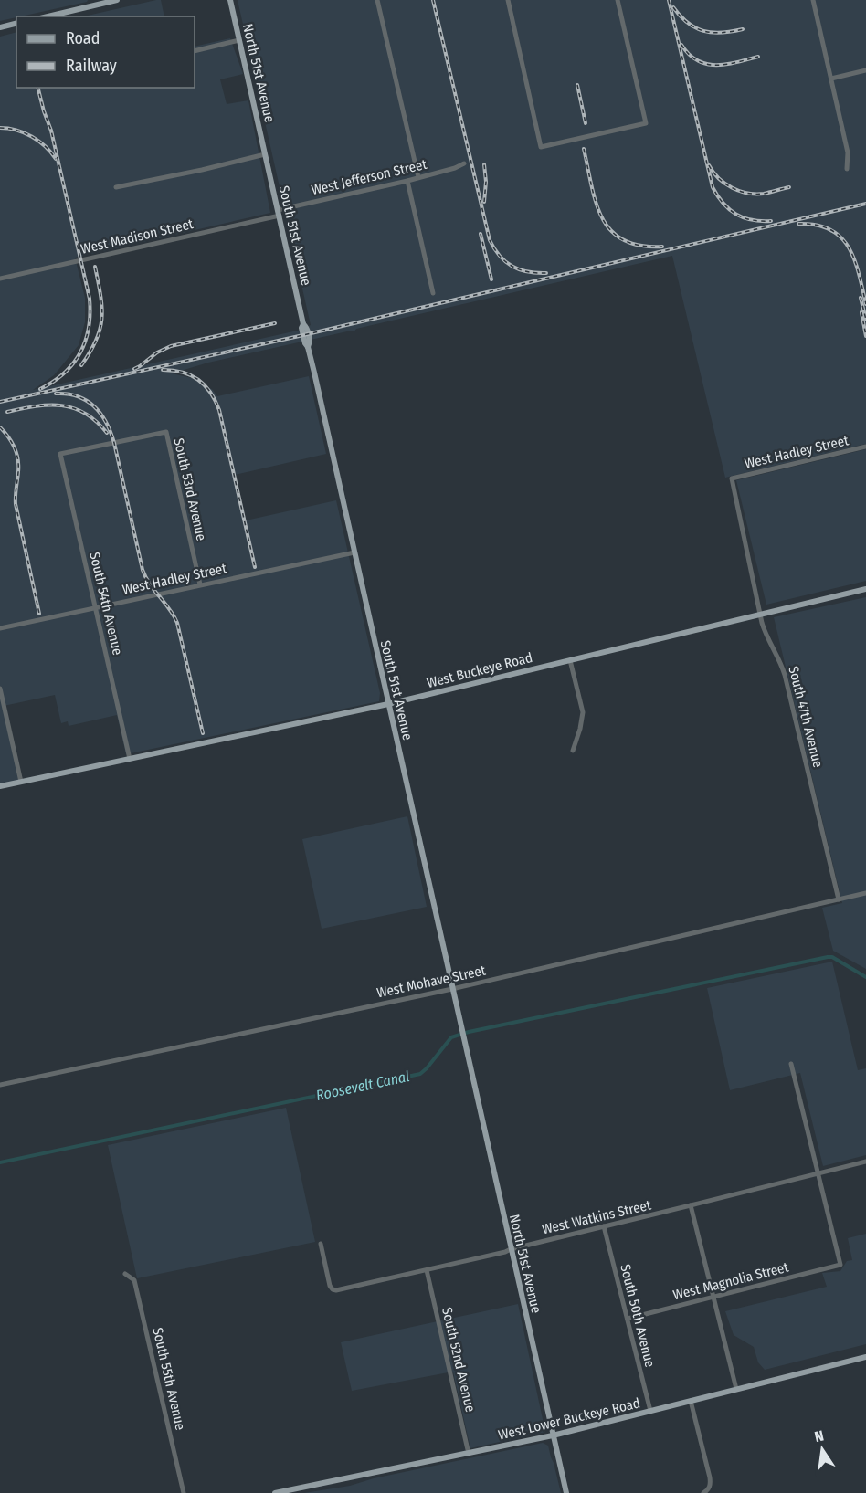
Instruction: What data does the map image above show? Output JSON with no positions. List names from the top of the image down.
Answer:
{
  "streets": {
    "main road": [
      "North 51st Avenue",
      "South 51st Avenue",
      "West Buckeye Road",
      "West Lower Buckeye Road"
    ],
    "street": [
      "West Jefferson Street",
      "West Madison Street",
      "West Hadley Street",
      "South 53rd Avenue",
      "South 54th Avenue",
      "South 47th Avenue",
      "West Mohave Street",
      "West Watkins Street",
      "West Magnolia Street",
      "South 50th Avenue",
      "South 52nd Avenue",
      "South 55th Avenue"
    ]
  },
  "crossings": [
    ["North 51st Avenue", "South 51st Avenue"],
    ["North 51st Avenue", "West Watkins Street"],
    ["North 51st Avenue", "West Lower Buckeye Road"],
    ["West Jefferson Street", "South 51st Avenue"],
    ["West Jefferson Street", "West Madison Street"],
    ["South 51st Avenue", "West Madison Street"],
    ["South 51st Avenue", "West Hadley Street"],
    ["South 51st Avenue", "West Buckeye Road"],
    ["South 51st Avenue", "West Mohave Street"],
    ["West Hadley Street", "South 53rd Avenue"],
    ["West Hadley Street", "South 54th Avenue"],
    ["West Hadley Street", "South 47th Avenue"],
    ["South 53rd Avenue", "South 54th Avenue"],
    ["South 54th Avenue", "West Buckeye Road"],
    ["West Buckeye Road", "South 47th Avenue"],
    ["South 47th Avenue", "West Mohave Street"],
    ["West Watkins Street", "West Magnolia Street"],
    ["West Watkins Street", "South 50th Avenue"],
    ["West Watkins Street", "South 52nd Avenue"],
    ["West Magnolia Street", "South 50th Avenue"],
    ["South 50th Avenue", "West Lower Buckeye Road"],
    ["South 52nd Avenue", "West Lower Buckeye Road"]
  ],
  "water": ["Roosevelt Canal"],
  "legend": ["Road", "Railway"],
  "north": "top"
}
